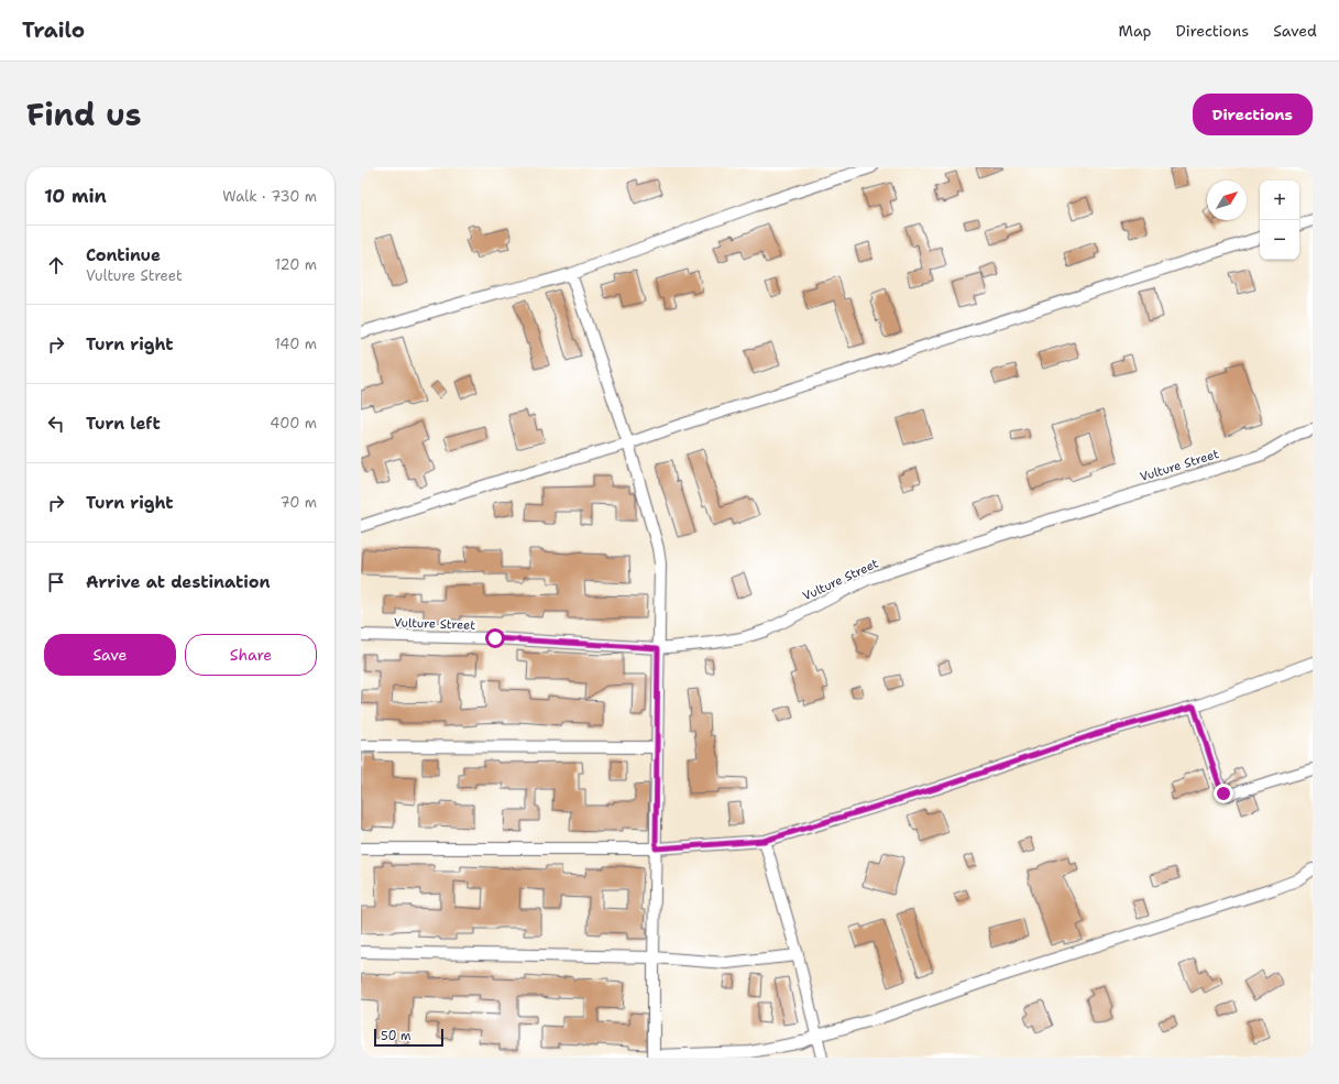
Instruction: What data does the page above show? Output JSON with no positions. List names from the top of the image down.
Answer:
{
  "streets": {
    "street": ["Vulture Street"]
  },
  "scale_bar": "50 m",
  "north": "top right",
  "page": {
    "header": "Trailo",
    "nav": ["Map", "Directions", "Saved"],
    "title": "Find us",
    "buttons": [
      "Directions",
      ["Save", "Share"]
    ],
    "heading": ["10 min", "Walk · 730 m"],
    "map_buttons": ["+", "−"],
    "list": [
      ["Continue", "Vulture Street", "120 m"],
      ["Turn right", "140 m"],
      ["Turn left", "400 m"],
      ["Turn right", "70 m"],
      "Arrive at destination"
    ],
    "scale": "50 m"
  }
}
